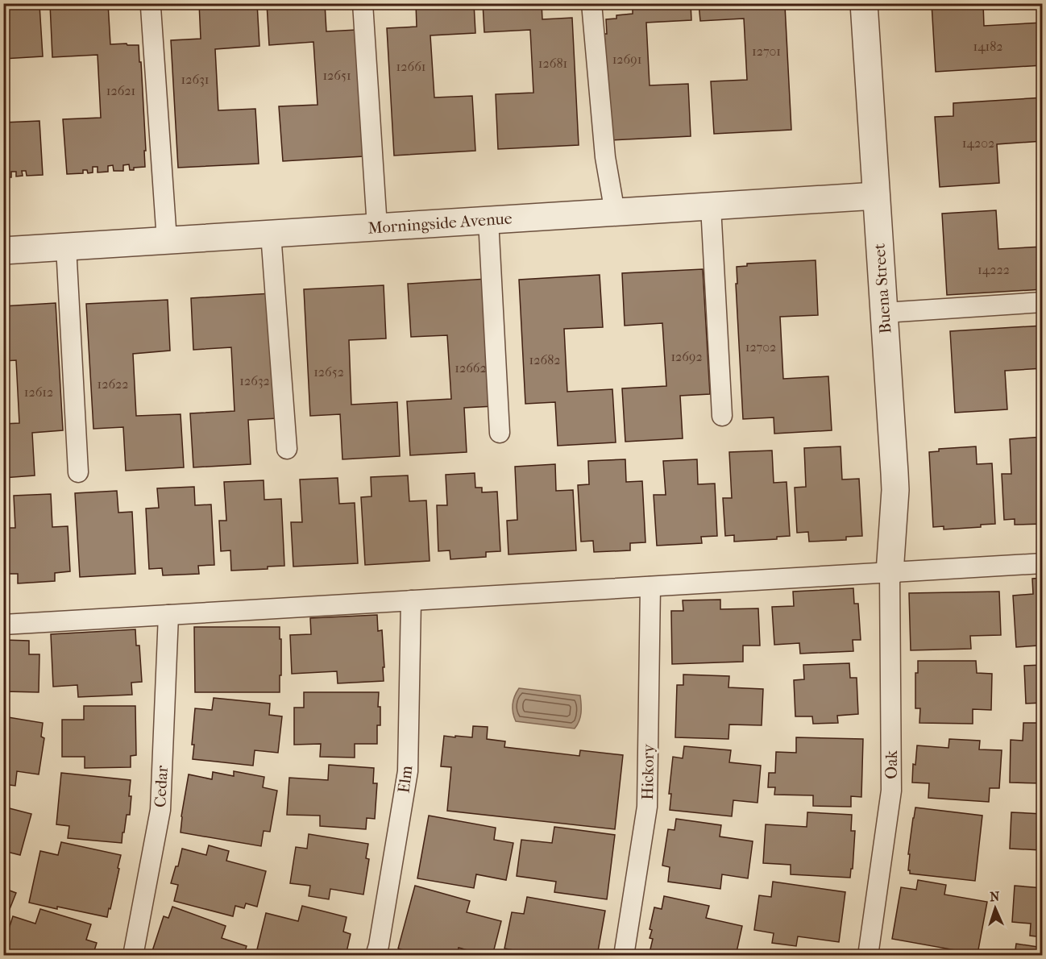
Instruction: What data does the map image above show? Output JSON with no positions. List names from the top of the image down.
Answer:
{
  "streets": {
    "street": ["Morningside Avenue", "Buena Street"],
    "lane": [
      "Oak",
      "Hickory",
      "Elm",
      "Cedar"
    ]
  },
  "crossings": [
    ["Morningside Avenue", "Buena Street"],
    ["Buena Street", "Oak"]
  ],
  "house_numbers": [
    "14182",
    "12701",
    "12691",
    "12681",
    "12661",
    "12651",
    "12631",
    "12621",
    "14202",
    "14222",
    "12702",
    "12692",
    "12682",
    "12662",
    "12652",
    "12632",
    "12622",
    "12612"
  ],
  "north": "top"
}
